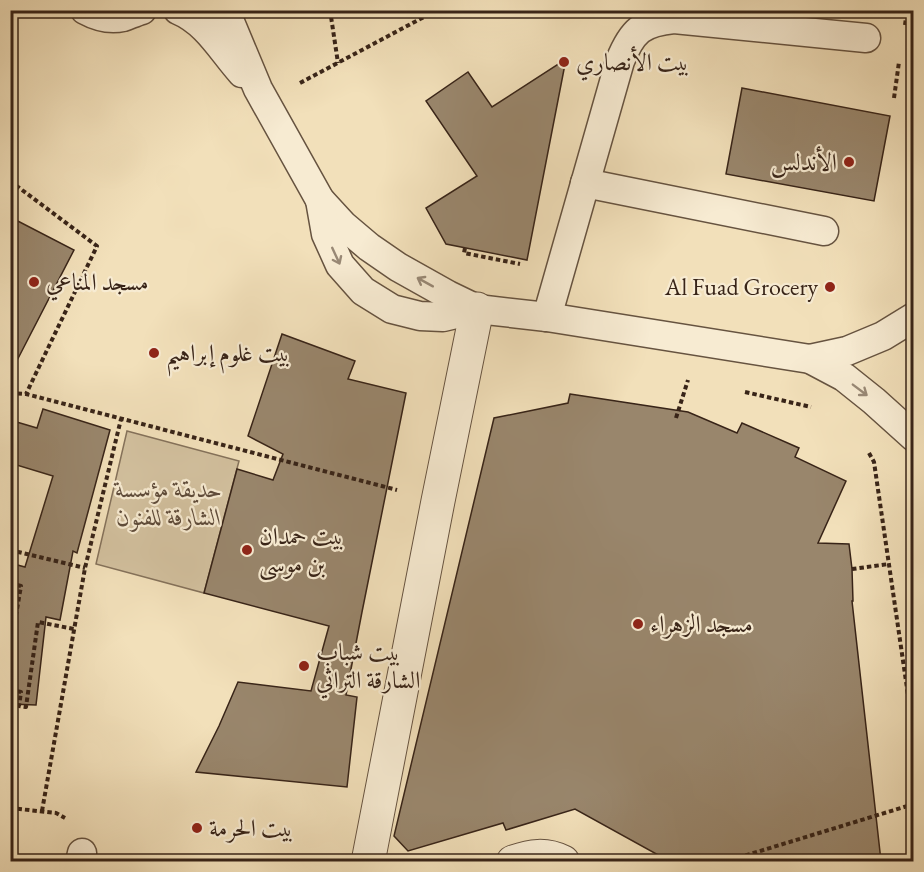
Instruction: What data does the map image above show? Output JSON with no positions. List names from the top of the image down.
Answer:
{
  "parks": ["حديقة مؤسسة الشارقة للفنون"],
  "places": [
    "بيت الأنصاري",
    "الأندلس",
    "مسجد المناعي",
    "Al Fuad Grocery",
    "بيت غلوم إبراهيم",
    "بيت حمدان بن موسى",
    "مسجد الزهراء",
    "بيت شباب الشارقة التراثي",
    "بيت الحرمة"
  ]
}
